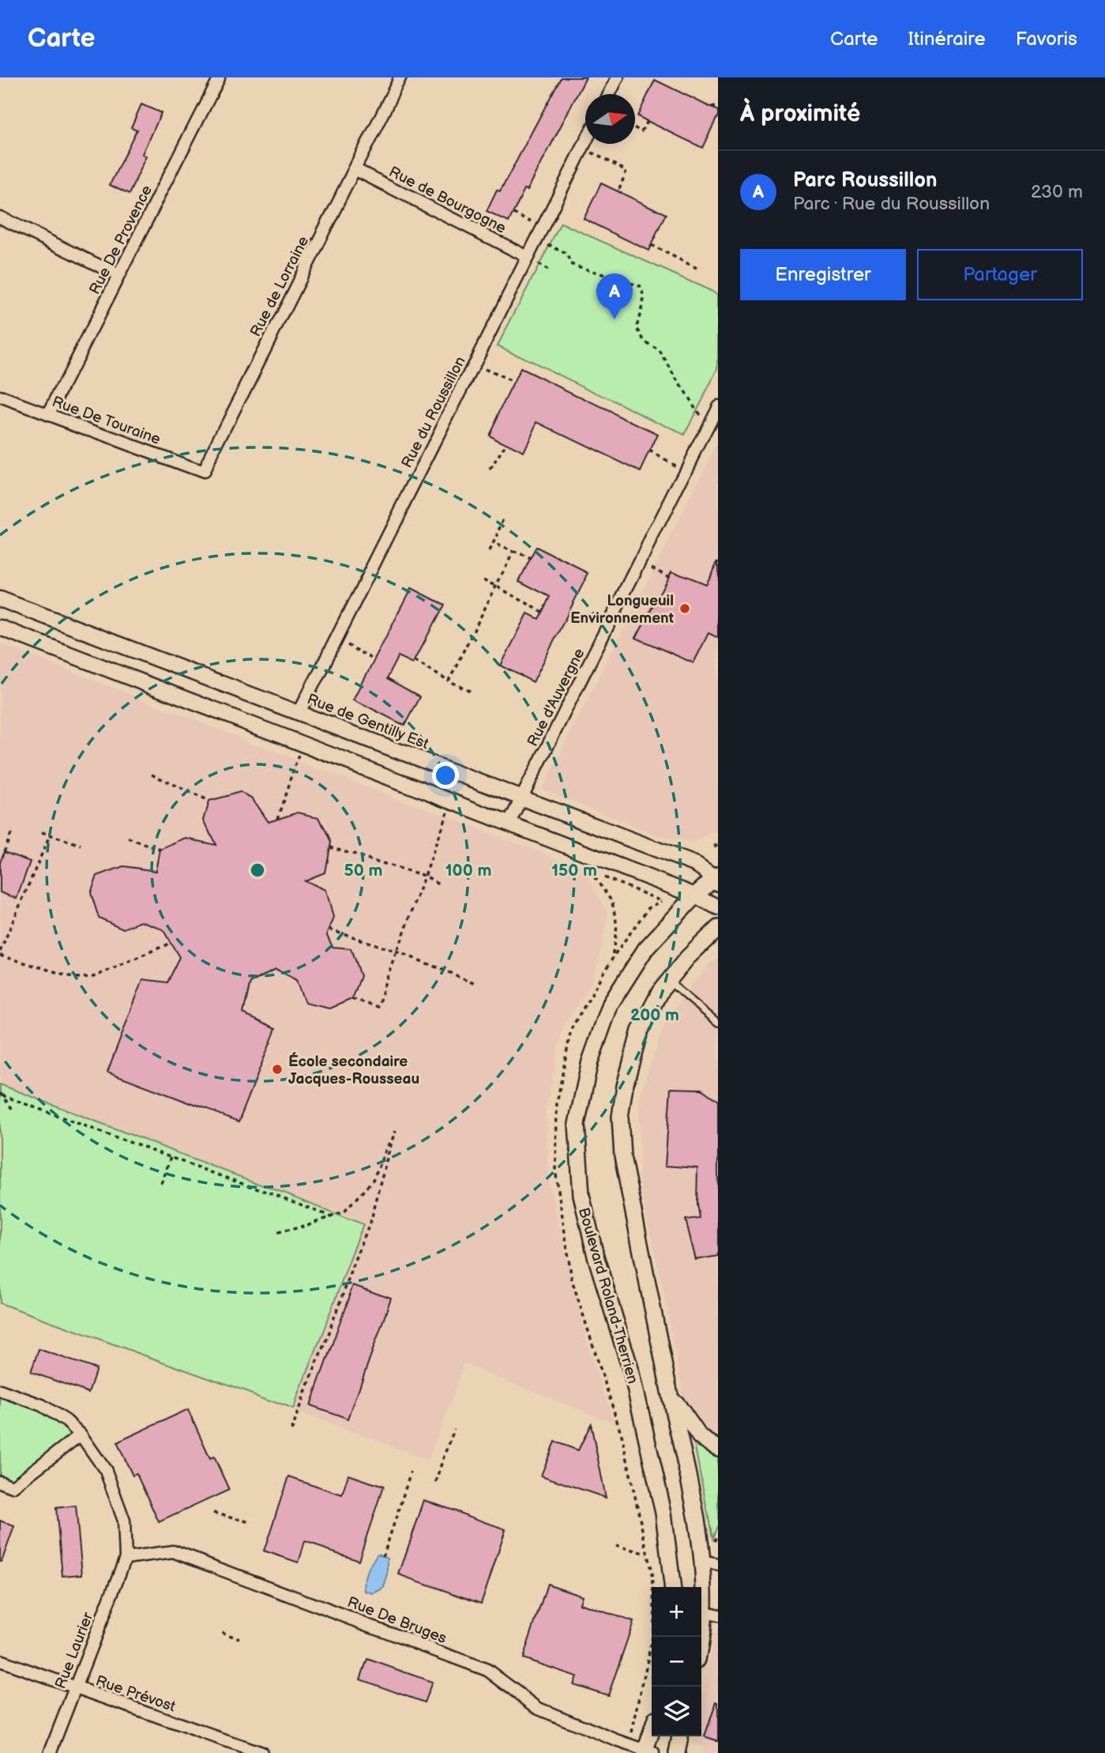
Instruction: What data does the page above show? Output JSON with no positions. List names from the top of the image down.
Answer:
{
  "streets": {
    "main road": ["Boulevard Roland-Therrien"],
    "street": [
      "Rue de Bourgogne",
      "Rue De Provence",
      "Rue de Lorraine",
      "Rue du Roussillon",
      "Rue De Touraine",
      "Rue d'Auvergne",
      "Rue de Gentilly Est",
      "Rue De Bruges",
      "Rue Laurier",
      "Rue Prévost"
    ]
  },
  "crossings": [
    ["Rue de Bourgogne", "Rue de Lorraine"],
    ["Rue de Bourgogne", "Rue du Roussillon"],
    ["Rue De Provence", "Rue De Touraine"],
    ["Rue de Lorraine", "Rue De Touraine"],
    ["Rue du Roussillon", "Rue de Gentilly Est"],
    ["Rue d'Auvergne", "Rue de Gentilly Est"],
    ["Rue de Gentilly Est", "Boulevard Roland-Therrien"],
    ["Rue De Bruges", "Rue Laurier"],
    ["Rue Laurier", "Rue Prévost"]
  ],
  "places": ["Longueuil Environnement", "École secondaire Jacques-Rousseau"],
  "north": "right",
  "page": {
    "header": "Carte",
    "nav": ["Carte", "Itinéraire", "Favoris"],
    "heading": "À proximité",
    "list": [
      {
        "mark": "A",
        "name": "Parc Roussillon",
        "note": "Parc · Rue du Roussillon",
        "value": "230 m"
      }
    ],
    "buttons": ["Enregistrer", "Partager"],
    "pins": "A",
    "map_buttons": ["+", "−"]
  },
  "rings": [
    "50 m",
    "100 m",
    "150 m",
    "200 m"
  ]
}
